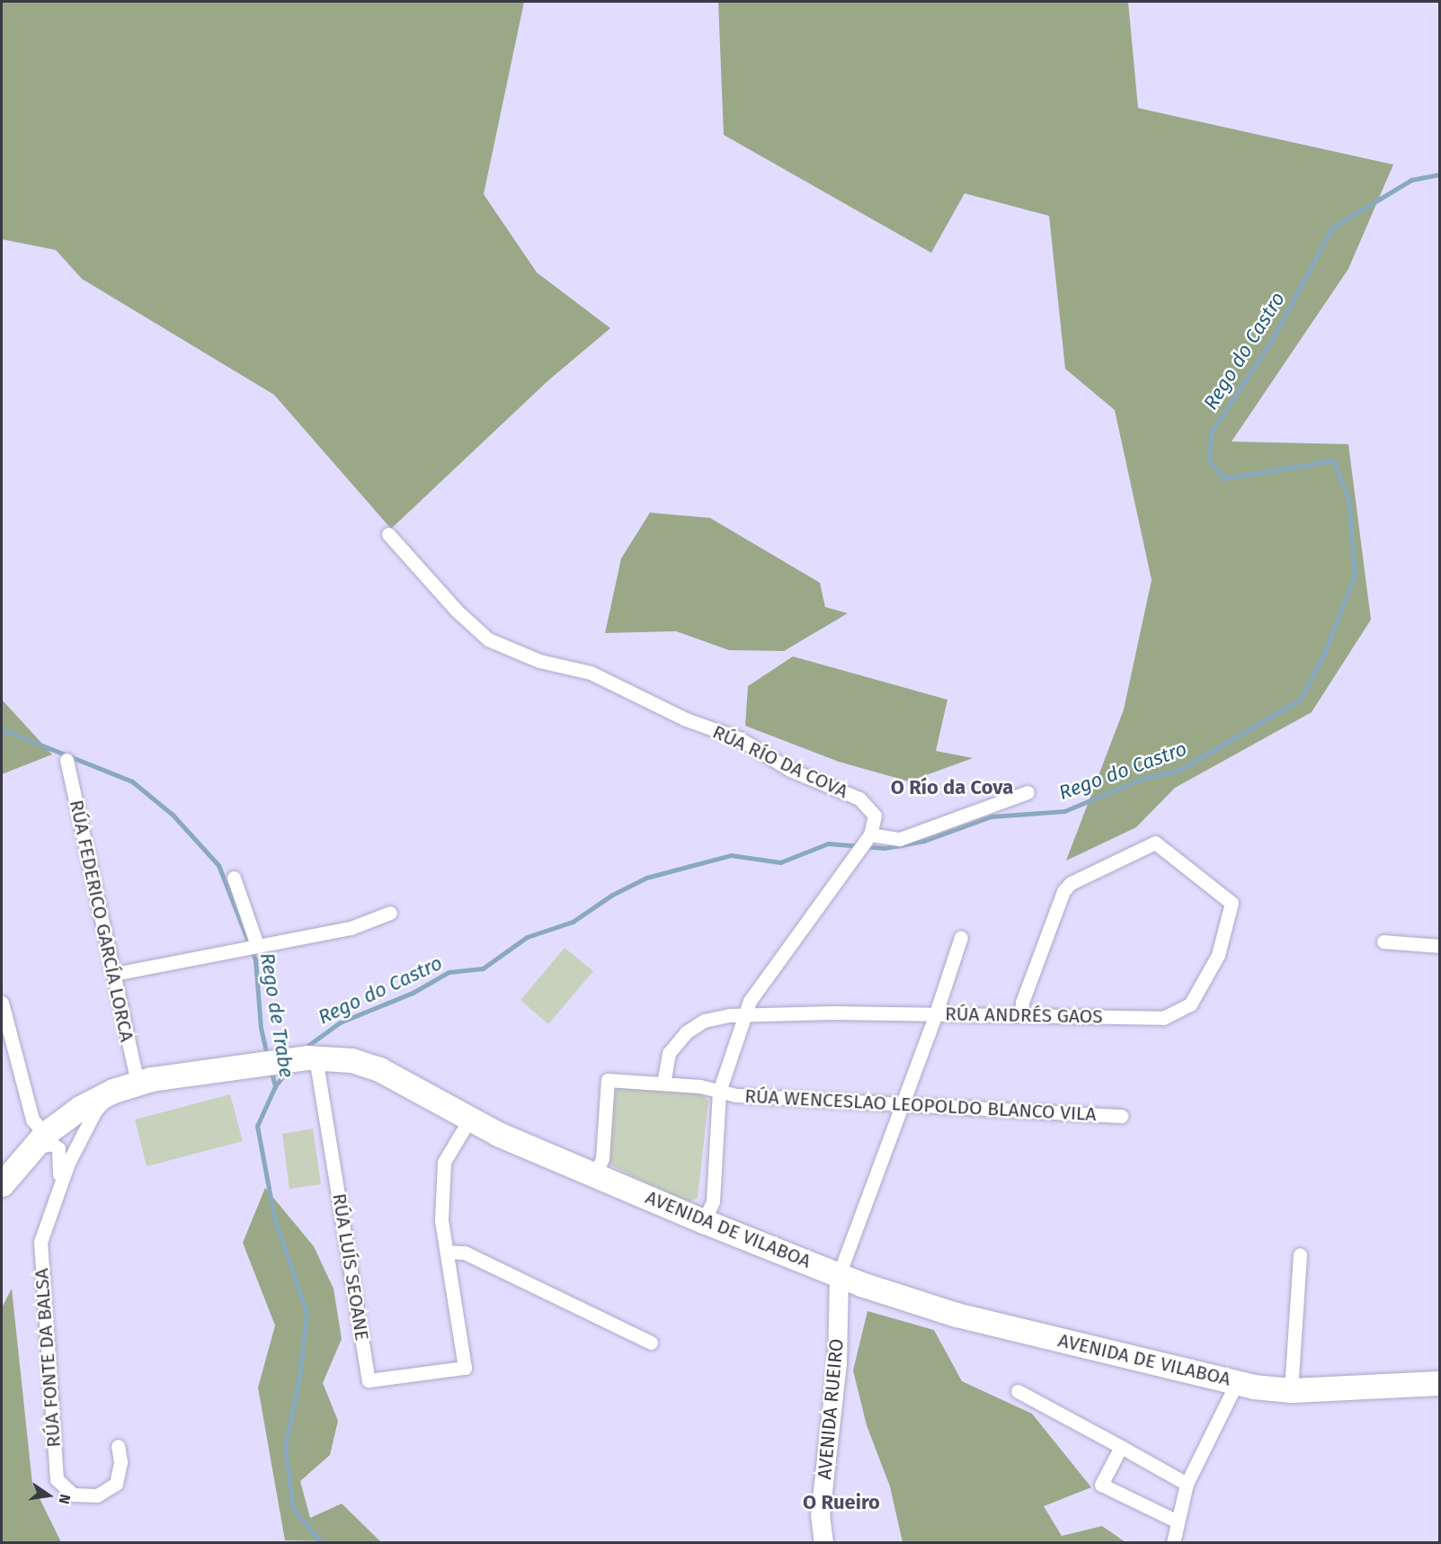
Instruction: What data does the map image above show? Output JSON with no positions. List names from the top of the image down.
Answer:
{
  "streets": {
    "highway": ["AVENIDA DE VILABOA"],
    "street": [
      "RÚA RÍO DA COVA",
      "RÚA FEDERICO GARCÍA LORCA",
      "RÚA ANDRÉS GAOS",
      "RÚA WENCESLAO LEOPOLDO BLANCO VILA",
      "RÚA LUÍS SEOANE",
      "RÚA FONTE DA BALSA",
      "AVENIDA RUEIRO"
    ]
  },
  "crossings": [
    ["RÚA FEDERICO GARCÍA LORCA", "AVENIDA DE VILABOA"],
    ["RÚA ANDRÉS GAOS", "RÚA WENCESLAO LEOPOLDO BLANCO VILA"],
    ["RÚA WENCESLAO LEOPOLDO BLANCO VILA", "AVENIDA DE VILABOA"],
    ["AVENIDA DE VILABOA", "RÚA LUÍS SEOANE"],
    ["AVENIDA DE VILABOA", "RÚA FONTE DA BALSA"],
    ["AVENIDA DE VILABOA", "AVENIDA RUEIRO"]
  ],
  "districts": ["O Río da Cova", "O Rueiro"],
  "water": ["Rego do Castro", "Rego de Trabe"],
  "north": "right"
}
